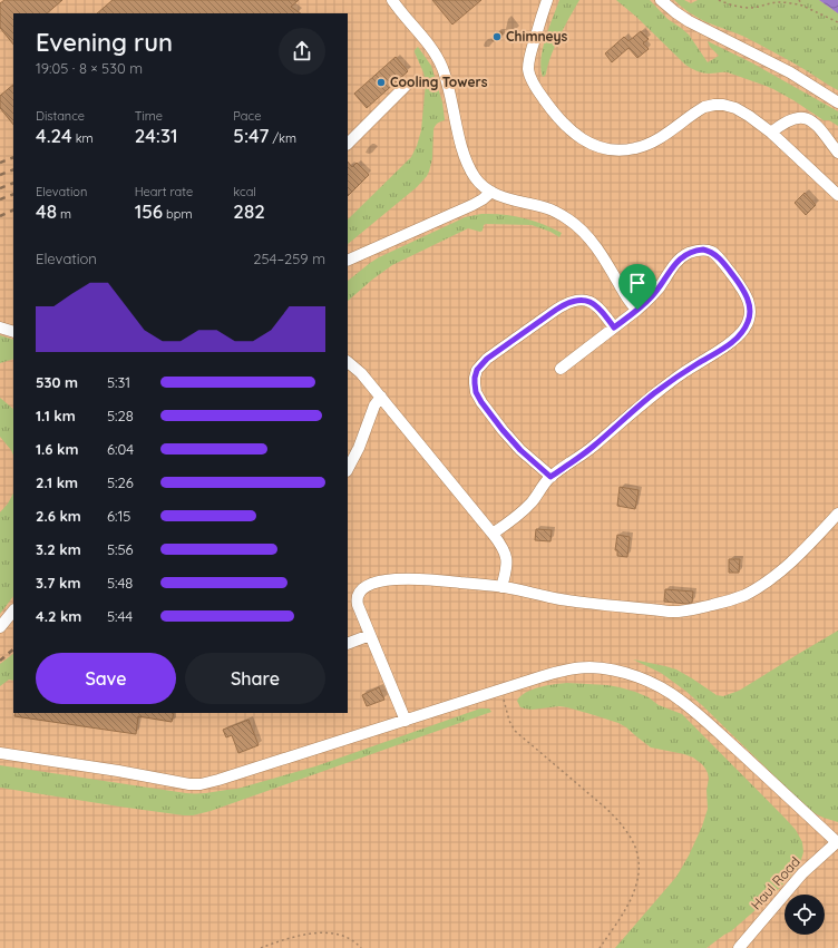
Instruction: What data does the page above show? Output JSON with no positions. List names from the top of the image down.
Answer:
{
  "streets": {
    "lane": ["Haul Road"]
  },
  "places": ["Chimneys", "Cooling Towers"],
  "page": {
    "heading": ["Evening run", "19:05 · 8 × 530 m"],
    "stats": [
      ["Distance", "4.24 km"],
      ["Time", "24:31"],
      ["Pace", "5:47 /km"],
      ["Elevation", "48 m"],
      ["Heart rate", "156 bpm"],
      ["kcal", "282"]
    ],
    "chart": ["Elevation", "254–259 m"],
    "list": [
      {
        "name": "530 m",
        "note": "5:31"
      },
      {
        "name": "1.1 km",
        "note": "5:28"
      },
      {
        "name": "1.6 km",
        "note": "6:04"
      },
      {
        "name": "2.1 km",
        "note": "5:26"
      },
      {
        "name": "2.6 km",
        "note": "6:15"
      },
      {
        "name": "3.2 km",
        "note": "5:56"
      },
      {
        "name": "3.7 km",
        "note": "5:48"
      },
      {
        "name": "4.2 km",
        "note": "5:44"
      }
    ],
    "buttons": ["Save", "Share"]
  }
}
